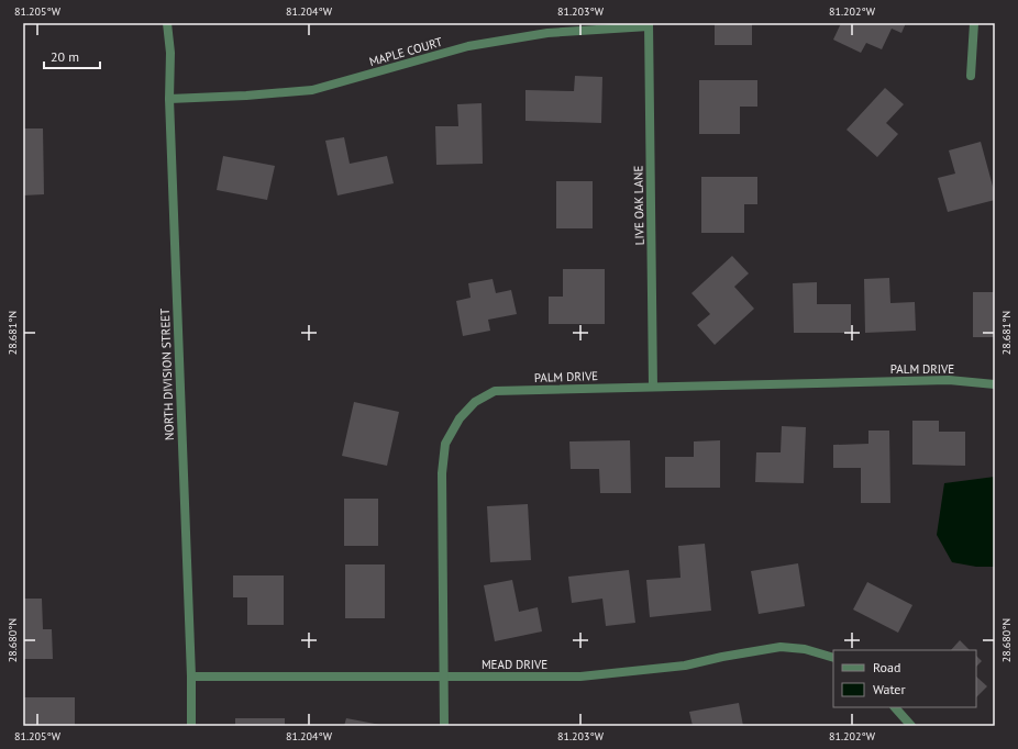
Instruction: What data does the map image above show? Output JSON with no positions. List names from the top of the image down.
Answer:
{
  "streets": {
    "street": [
      "MAPLE COURT",
      "LIVE OAK LANE",
      "PALM DRIVE",
      "NORTH DIVISION STREET",
      "MEAD DRIVE"
    ]
  },
  "crossings": [
    ["MAPLE COURT", "LIVE OAK LANE"],
    ["MAPLE COURT", "NORTH DIVISION STREET"],
    ["LIVE OAK LANE", "PALM DRIVE"],
    ["PALM DRIVE", "MEAD DRIVE"],
    ["NORTH DIVISION STREET", "MEAD DRIVE"]
  ],
  "legend": ["Road", "Water"],
  "scale_bar": "20 m",
  "coordinates": [
    "81.205°W",
    "81.204°W",
    "81.203°W",
    "81.202°W",
    "28.681°N",
    "28.680°N"
  ]
}
